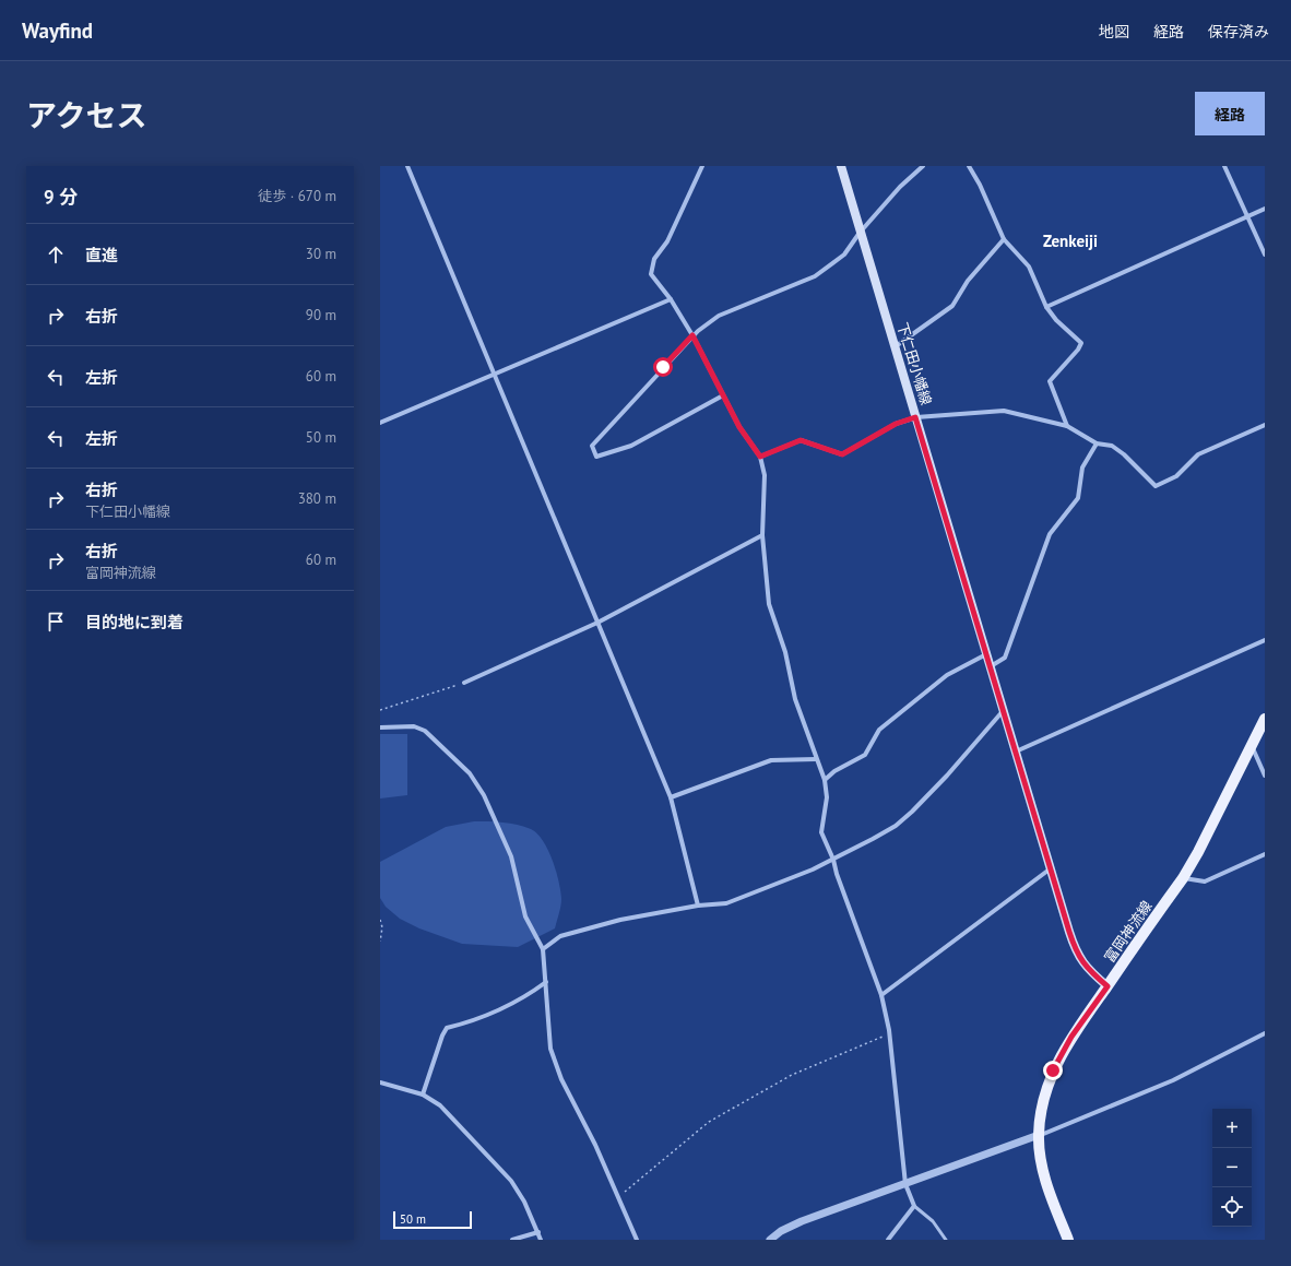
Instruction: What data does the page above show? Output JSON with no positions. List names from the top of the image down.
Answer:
{
  "streets": {
    "main road": ["下仁田小幡線", "富岡神流線"]
  },
  "crossings": [
    ["下仁田小幡線", "富岡神流線"]
  ],
  "districts": ["Zenkeiji"],
  "scale_bar": "50 m",
  "page": {
    "header": "Wayfind",
    "nav": ["地図", "経路", "保存済み"],
    "title": "アクセス",
    "buttons": "経路",
    "heading": ["9 分", "徒歩 · 670 m"],
    "list": [
      ["直進", "30 m"],
      ["右折", "90 m"],
      ["左折", "60 m"],
      ["左折", "50 m"],
      ["右折", "下仁田小幡線", "380 m"],
      ["右折", "富岡神流線", "60 m"],
      "目的地に到着"
    ],
    "map_buttons": ["+", "−"],
    "scale": "50 m"
  }
}
